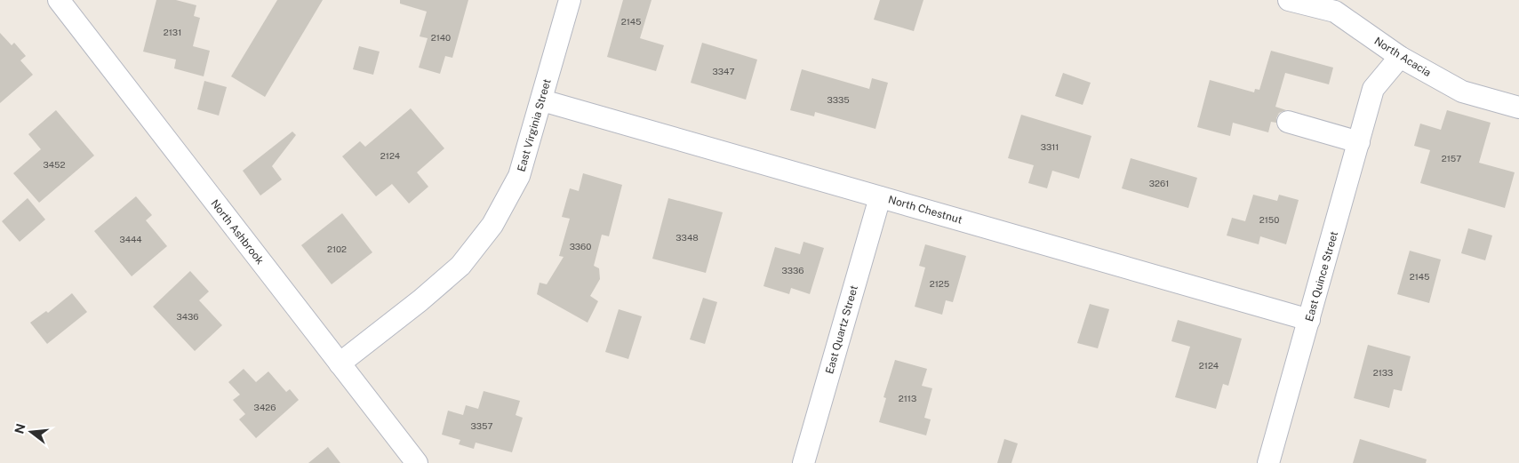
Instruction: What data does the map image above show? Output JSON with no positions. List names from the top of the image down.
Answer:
{
  "streets": {
    "street": [
      "North Acacia",
      "East Virginia Street",
      "North Chestnut",
      "North Ashbrook",
      "East Quince Street",
      "East Quartz Street"
    ]
  },
  "crossings": [
    ["North Acacia", "East Quince Street"],
    ["East Virginia Street", "North Chestnut"],
    ["East Virginia Street", "North Ashbrook"],
    ["North Chestnut", "East Quince Street"],
    ["North Chestnut", "East Quartz Street"]
  ],
  "house_numbers": [
    "2145",
    "2131",
    "2140",
    "3347",
    "3335",
    "3311",
    "2124",
    "2157",
    "3452",
    "3261",
    "2150",
    "3348",
    "3444",
    "3360",
    "2102",
    "3336",
    "2145",
    "2125",
    "3436",
    "2124",
    "2133",
    "2113",
    "3426",
    "3357"
  ],
  "north": "left"
}
